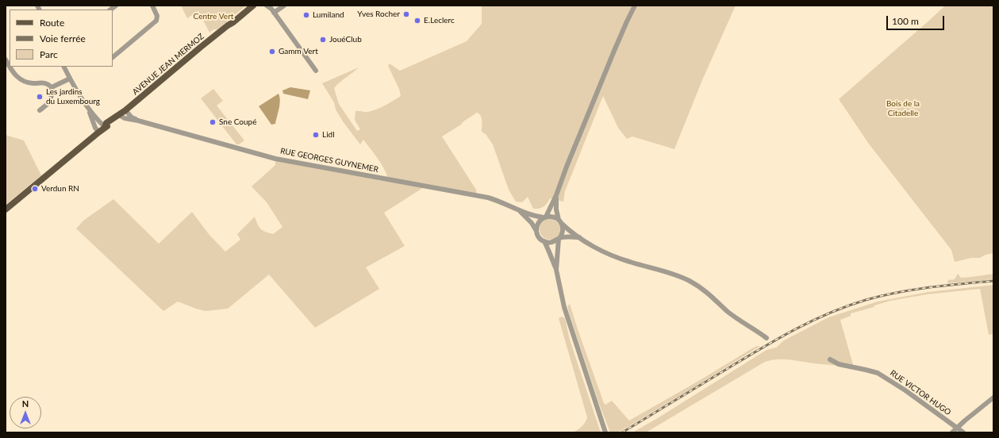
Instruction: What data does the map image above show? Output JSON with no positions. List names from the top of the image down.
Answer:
{
  "streets": {
    "main road": ["AVENUE JEAN MERMOZ"],
    "street": ["RUE GEORGES GUYNEMER", "RUE VICTOR HUGO"]
  },
  "crossings": [
    ["AVENUE JEAN MERMOZ", "RUE GEORGES GUYNEMER"]
  ],
  "parks": ["Centre Vert", "Bois de la Citadelle"],
  "places": [
    "Yves Rocher",
    "Lumiland",
    "E.Leclerc",
    "JouéClub",
    "Gamm Vert",
    "Les jardins du Luxembourg",
    "Sne Coupé",
    "Lidl",
    "Verdun RN"
  ],
  "legend": ["Route", "Voie ferrée", "Parc"],
  "scale_bar": "100 m",
  "north": "top"
}
